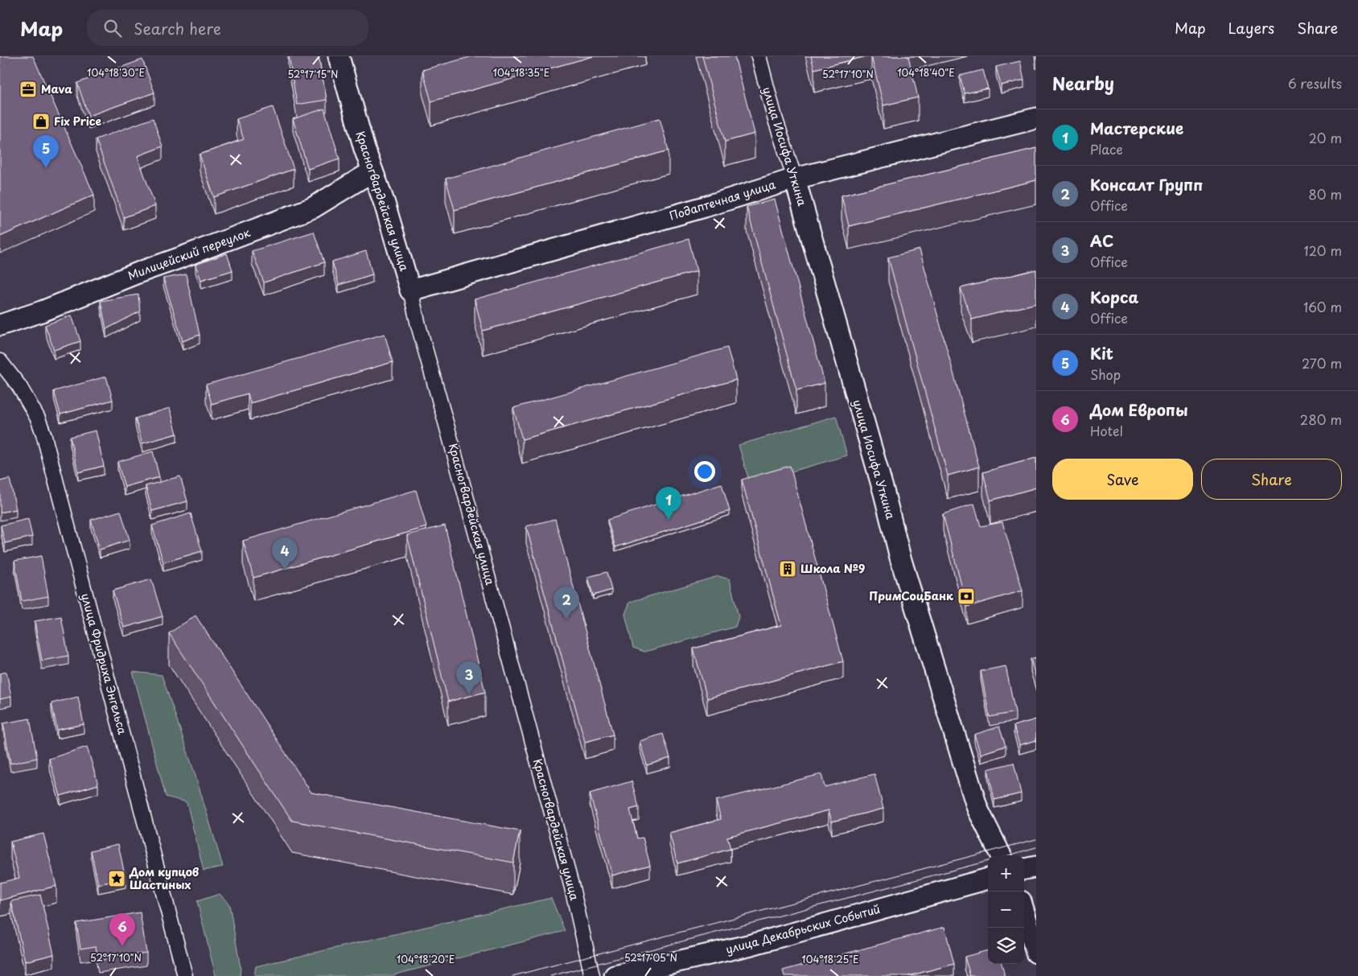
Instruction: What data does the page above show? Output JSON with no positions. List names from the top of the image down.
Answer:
{
  "streets": {
    "street": [
      "улица Иосифа Уткина",
      "Подаптечная улица",
      "Красногвардейская улица",
      "Милицейский переулок",
      "улица Фридриха Энгельса",
      "улица Декабрьских Событий"
    ]
  },
  "crossings": [
    ["улица Иосифа Уткина", "Подаптечная улица"],
    ["Подаптечная улица", "Красногвардейская улица"],
    ["Красногвардейская улица", "Милицейский переулок"]
  ],
  "places": {
    "office": ["Mava"],
    "shop": ["Fix Price"],
    "building": ["Школа №9"],
    "bank": ["ПримСоцБанк"],
    "place": ["Дом купцов Шастиных"]
  },
  "page": {
    "header": "Map",
    "search": "Search here",
    "nav": ["Map", "Layers", "Share"],
    "heading": ["Nearby", "6 results"],
    "list": [
      {
        "mark": "1",
        "name": "Мастерские",
        "note": "Place",
        "value": "20 m"
      },
      {
        "mark": "2",
        "name": "Консалт Групп",
        "note": "Office",
        "value": "80 m"
      },
      {
        "mark": "3",
        "name": "АС",
        "note": "Office",
        "value": "120 m"
      },
      {
        "mark": "4",
        "name": "Корса",
        "note": "Office",
        "value": "160 m"
      },
      {
        "mark": "5",
        "name": "Kit",
        "note": "Shop",
        "value": "270 m"
      },
      {
        "mark": "6",
        "name": "Дом Европы",
        "note": "Hotel",
        "value": "280 m"
      }
    ],
    "pins": [
      "5",
      "1",
      "4",
      "2",
      "3",
      "6"
    ],
    "buttons": ["Save", "Share"],
    "map_buttons": ["+", "−"]
  },
  "coordinates": [
    "104°18'30\"E",
    "104°18'35\"E",
    "104°18'40\"E",
    "52°17'15\"N",
    "52°17'10\"N",
    "52°17'05\"N",
    "104°18'20\"E",
    "104°18'25\"E"
  ]
}
